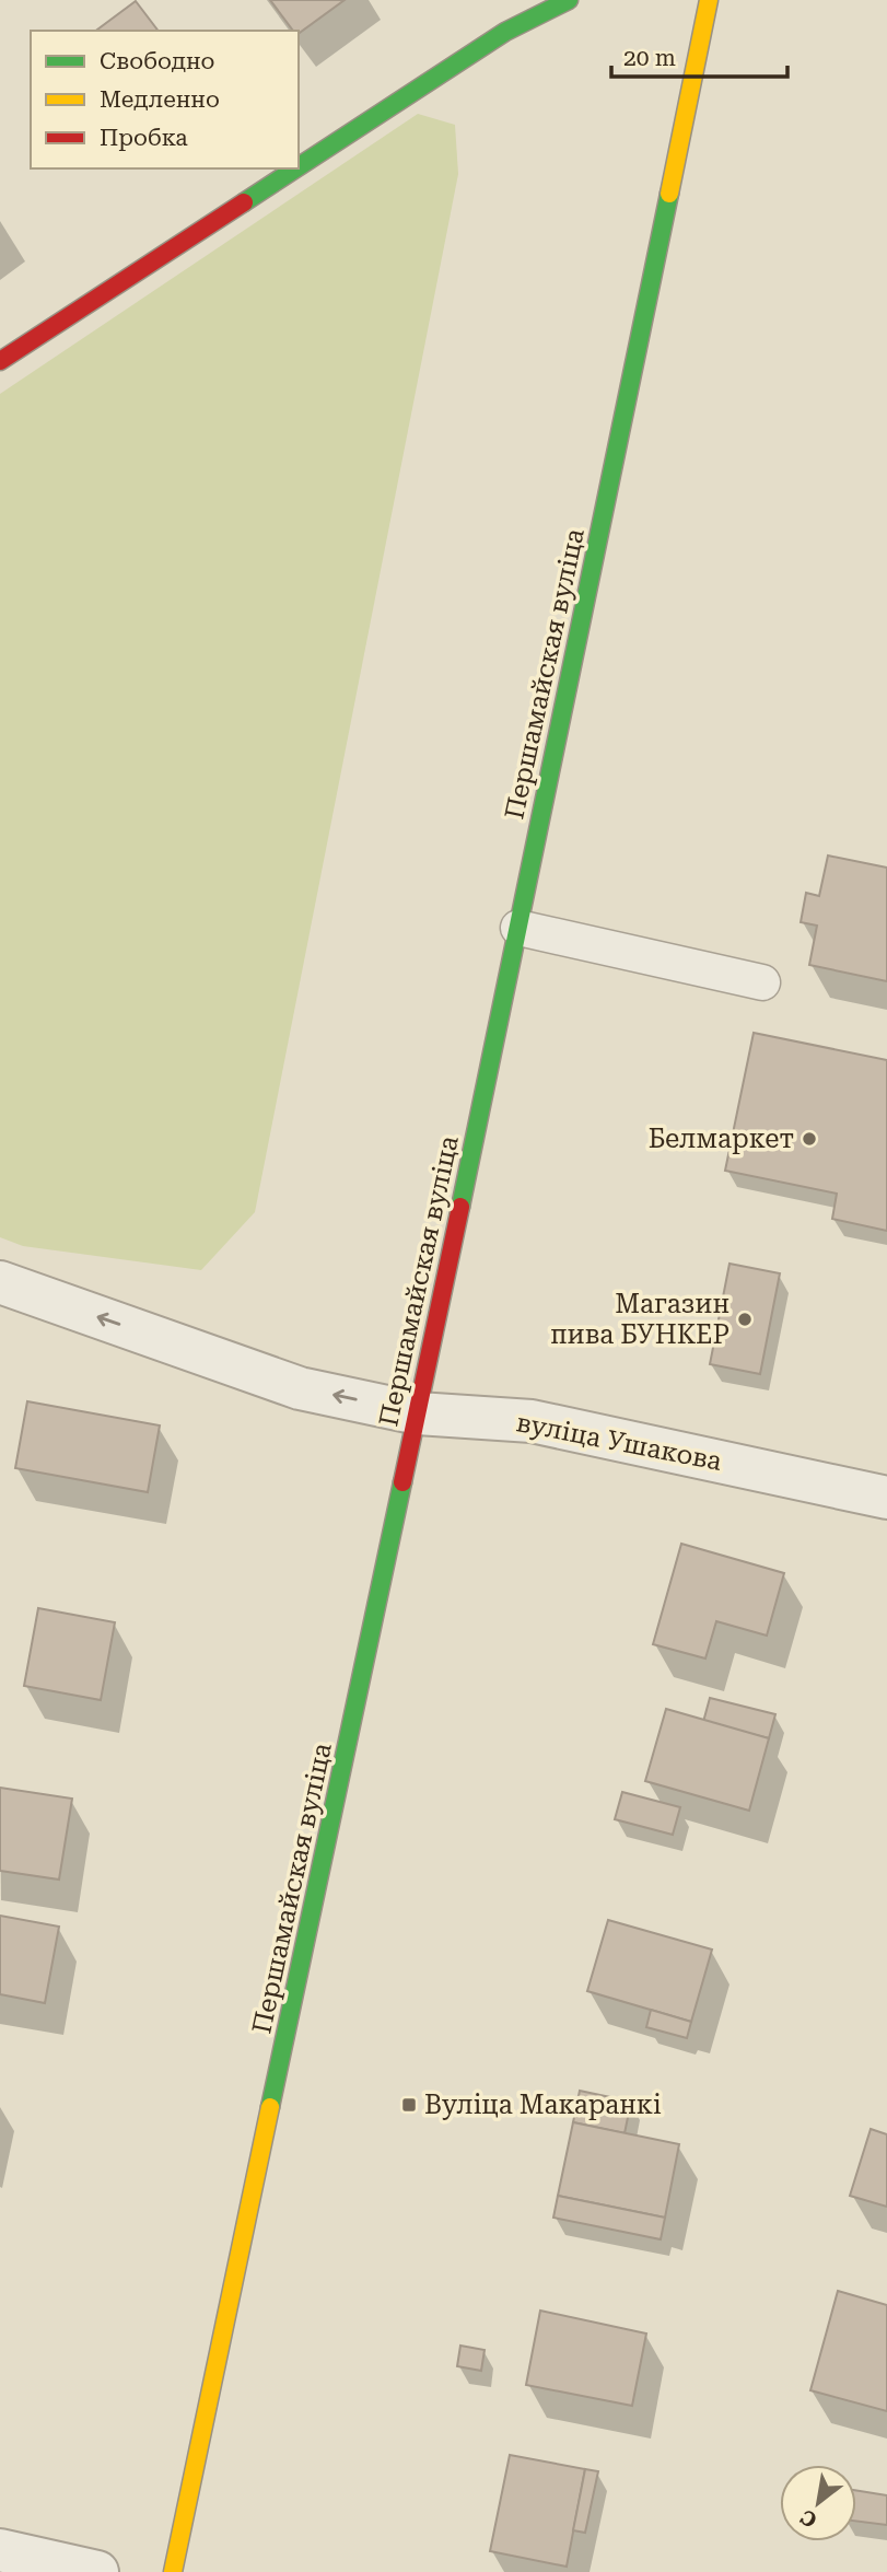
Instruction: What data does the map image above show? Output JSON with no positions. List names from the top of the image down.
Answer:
{
  "streets": {
    "main road": ["Першамайская вуліца"],
    "street": ["вуліца Ушакова"]
  },
  "crossings": [
    ["Першамайская вуліца", "вуліца Ушакова"]
  ],
  "one_way": ["вуліца Ушакова"],
  "places": {
    "other": ["Белмаркет", "Магазин пива БУНКЕР"],
    "transit": ["Вуліца Макаранкі"]
  },
  "legend": ["Свободно", "Медленно", "Пробка"],
  "scale_bar": "20 m",
  "north": "bottom left"
}
